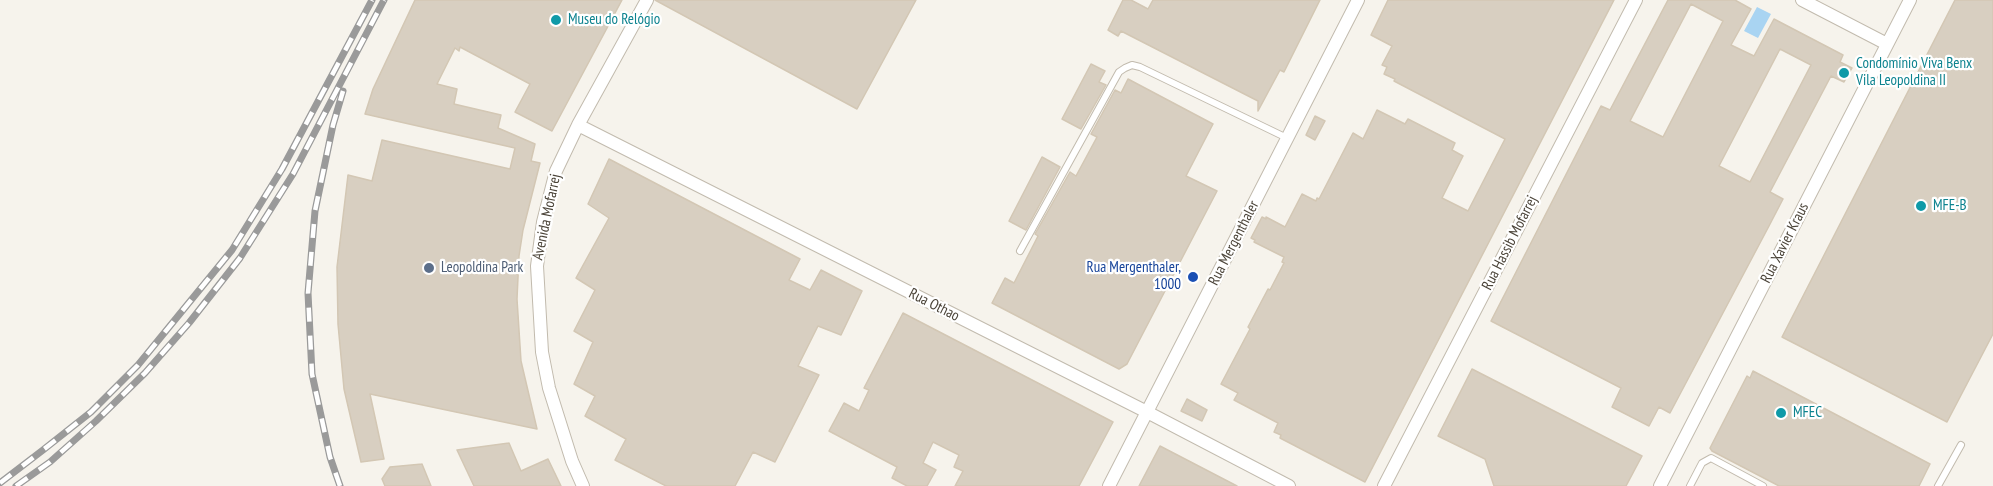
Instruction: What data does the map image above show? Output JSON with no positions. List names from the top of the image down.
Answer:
{
  "streets": {
    "street": [
      "Avenida Mofarrej",
      "Rua Mergenthaler",
      "Rua Hassib Mofarrej",
      "Rua Xavier Kraus",
      "Rua Othao"
    ]
  },
  "crossings": [
    ["Avenida Mofarrej", "Rua Othao"],
    ["Rua Mergenthaler", "Rua Othao"]
  ],
  "places": [
    "Museu do Relógio",
    "Condomínio Viva Benx Vila Leopoldina II",
    "MFE-B",
    "Leopoldina Park",
    "Rua Mergenthaler, 1000",
    "MFEC"
  ]
}
